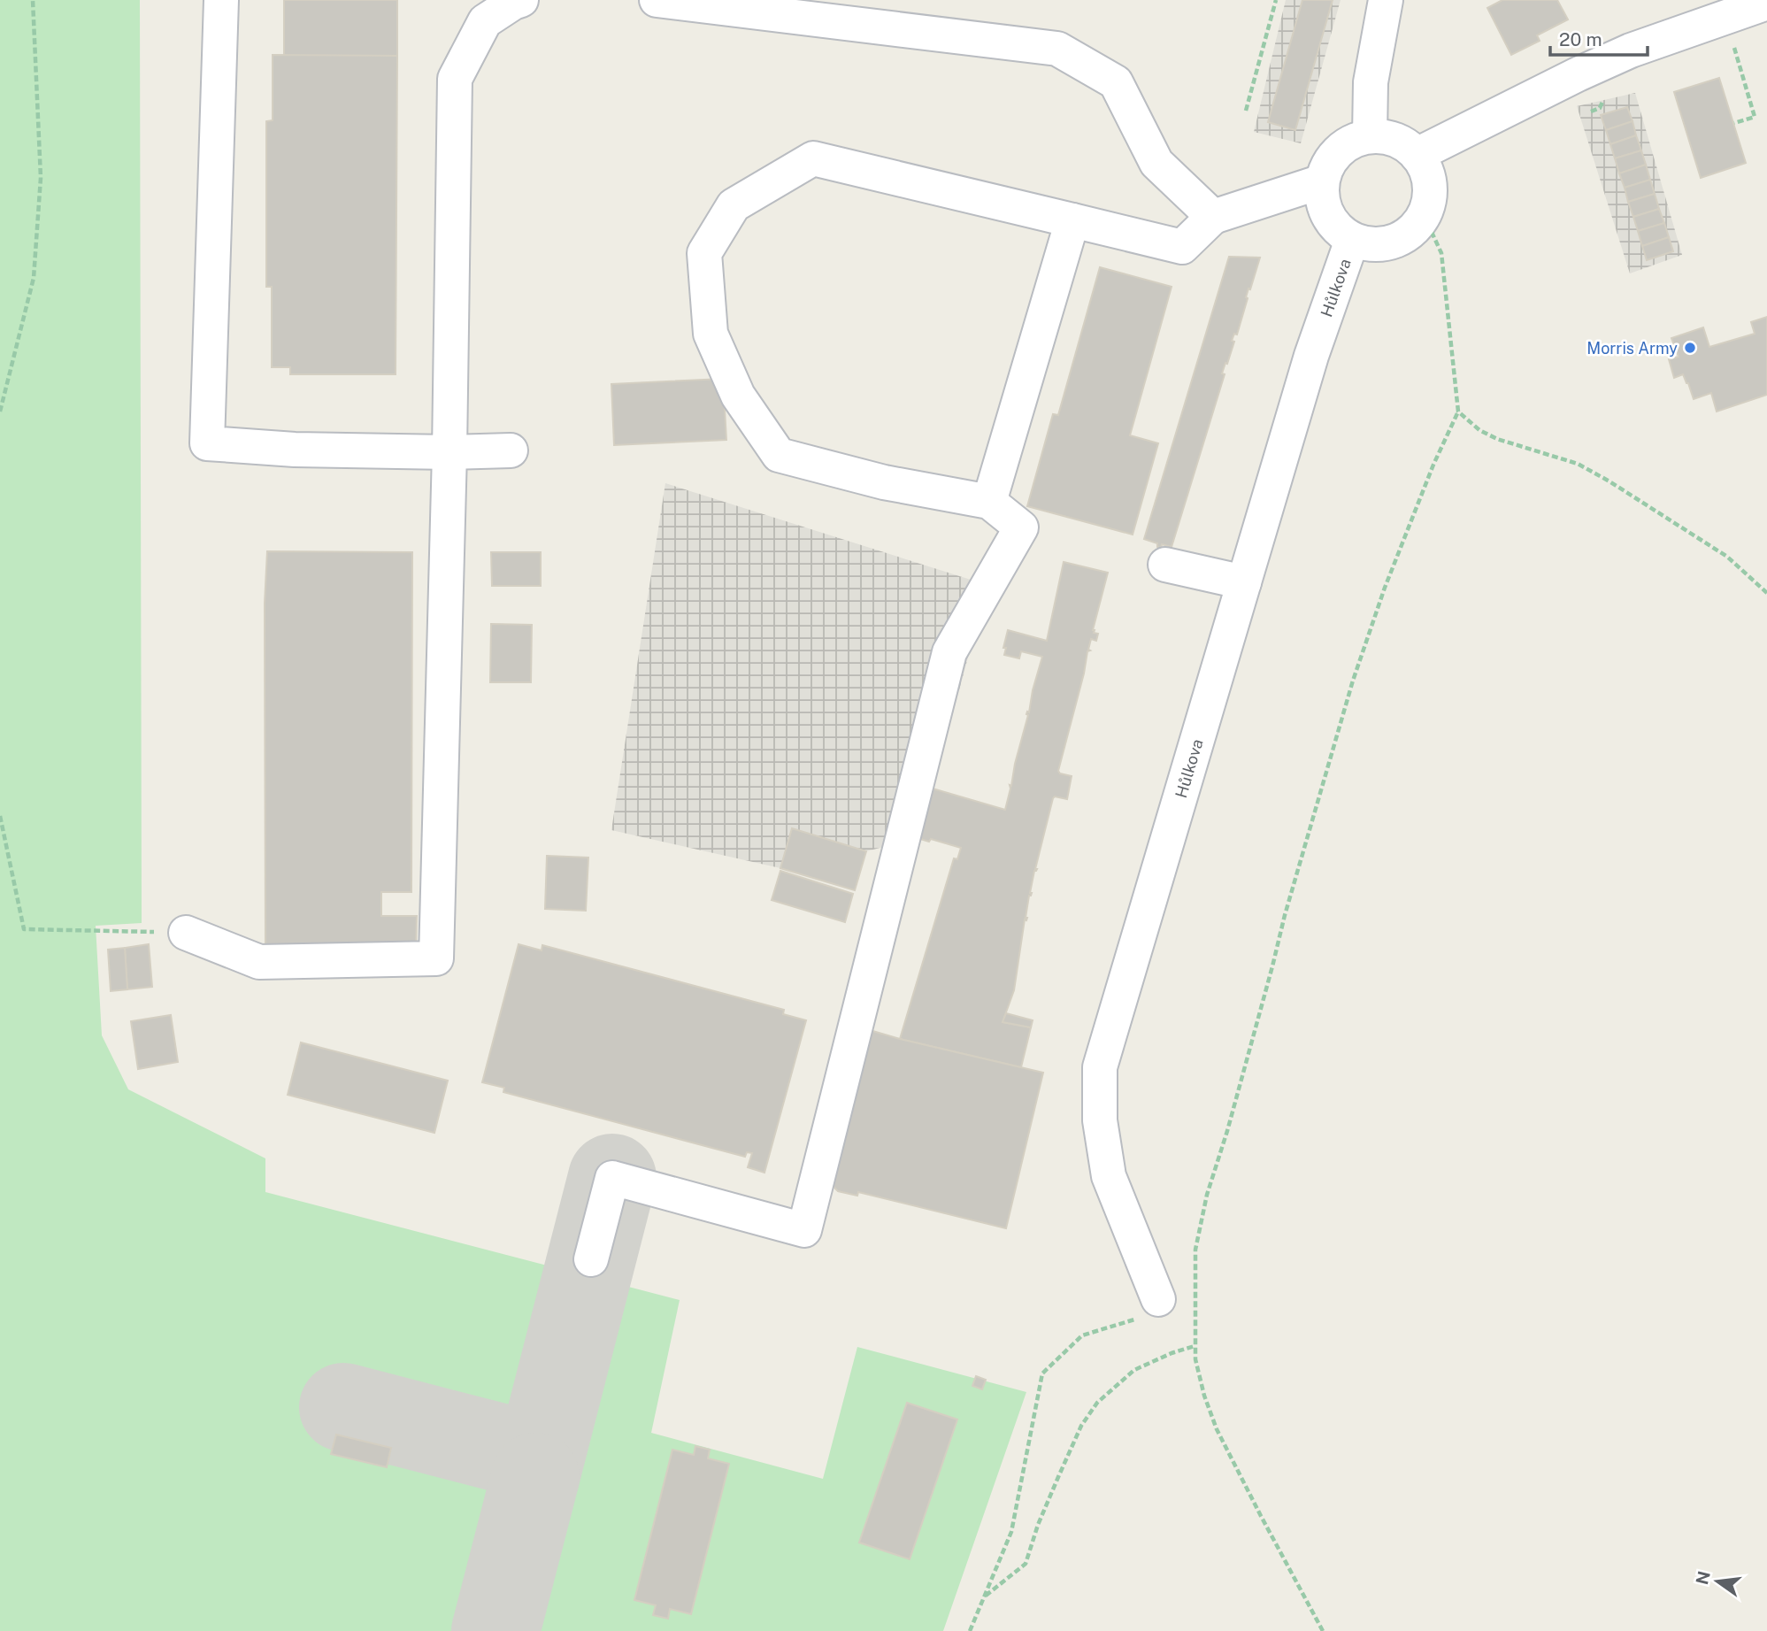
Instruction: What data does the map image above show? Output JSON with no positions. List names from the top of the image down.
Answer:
{
  "streets": {
    "street": ["Hůlkova"]
  },
  "places": ["Morris Army"],
  "scale_bar": "20 m",
  "north": "left"
}
